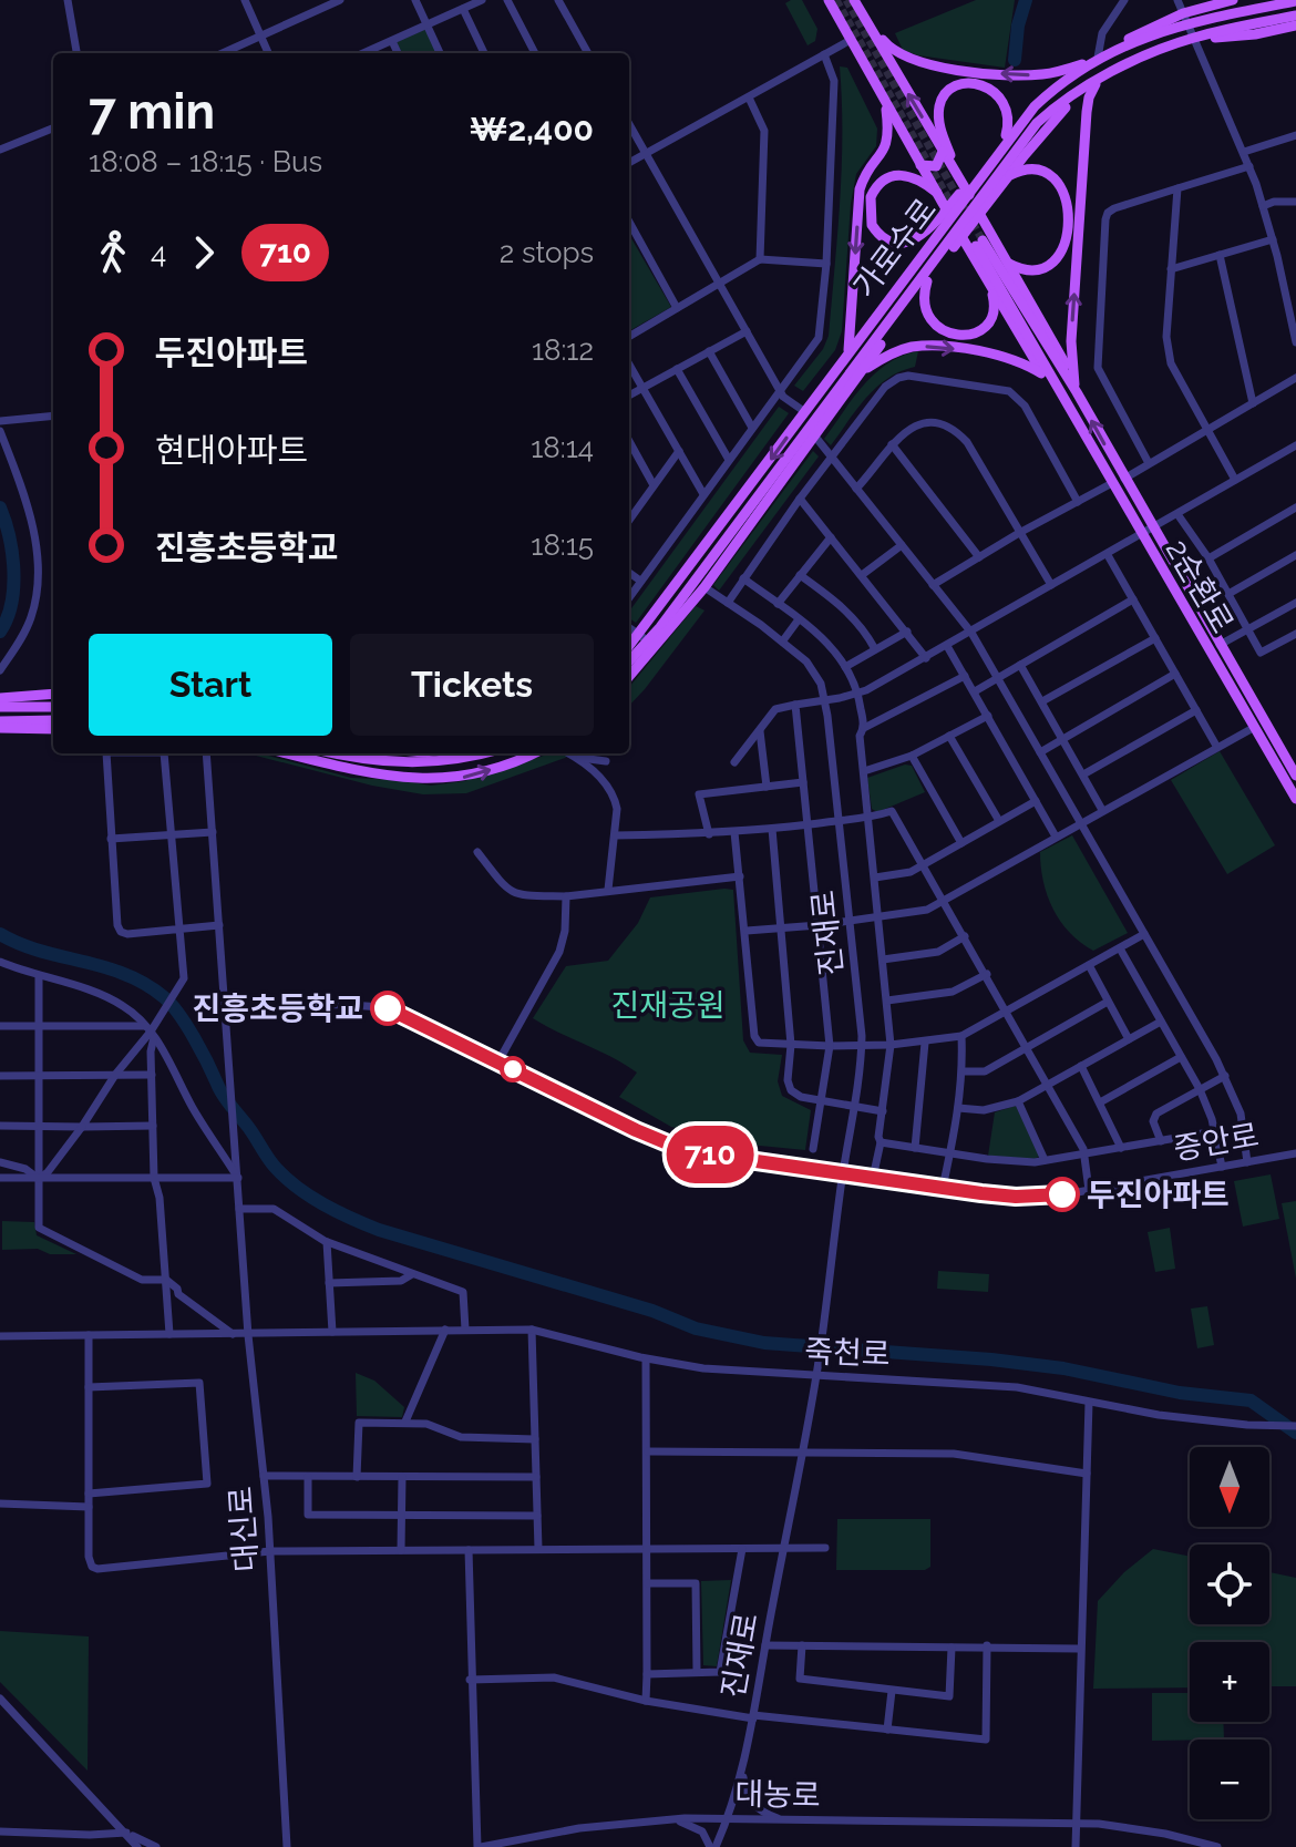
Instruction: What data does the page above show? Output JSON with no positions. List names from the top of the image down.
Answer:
{
  "streets": {
    "main road": ["가로수로", "2순환로"],
    "street": [
      "진재로",
      "증안로",
      "죽천로",
      "대신로",
      "대농로"
    ]
  },
  "crossings": [
    ["가로수로", "2순환로"],
    ["가로수로", "진재로"],
    ["진재로", "증안로"],
    ["진재로", "죽천로"],
    ["진재로", "대농로"],
    ["증안로", "대신로"],
    ["죽천로", "대신로"]
  ],
  "parks": ["진재공원"],
  "places": ["진흥초등학교", "두진아파트"],
  "lines": ["bus line 710"],
  "north": "bottom",
  "page": {
    "on_map": "710",
    "heading": ["7 min", "18:08 – 18:15 · Bus", "₩2,400"],
    "legs": ["4", "710", "2 stops"],
    "list": [
      {
        "name": "두진아파트",
        "value": "18:12"
      },
      {
        "name": "현대아파트",
        "value": "18:14"
      },
      {
        "name": "진흥초등학교",
        "value": "18:15"
      }
    ],
    "buttons": ["Start", "Tickets"],
    "map_buttons": ["+", "−"]
  }
}
